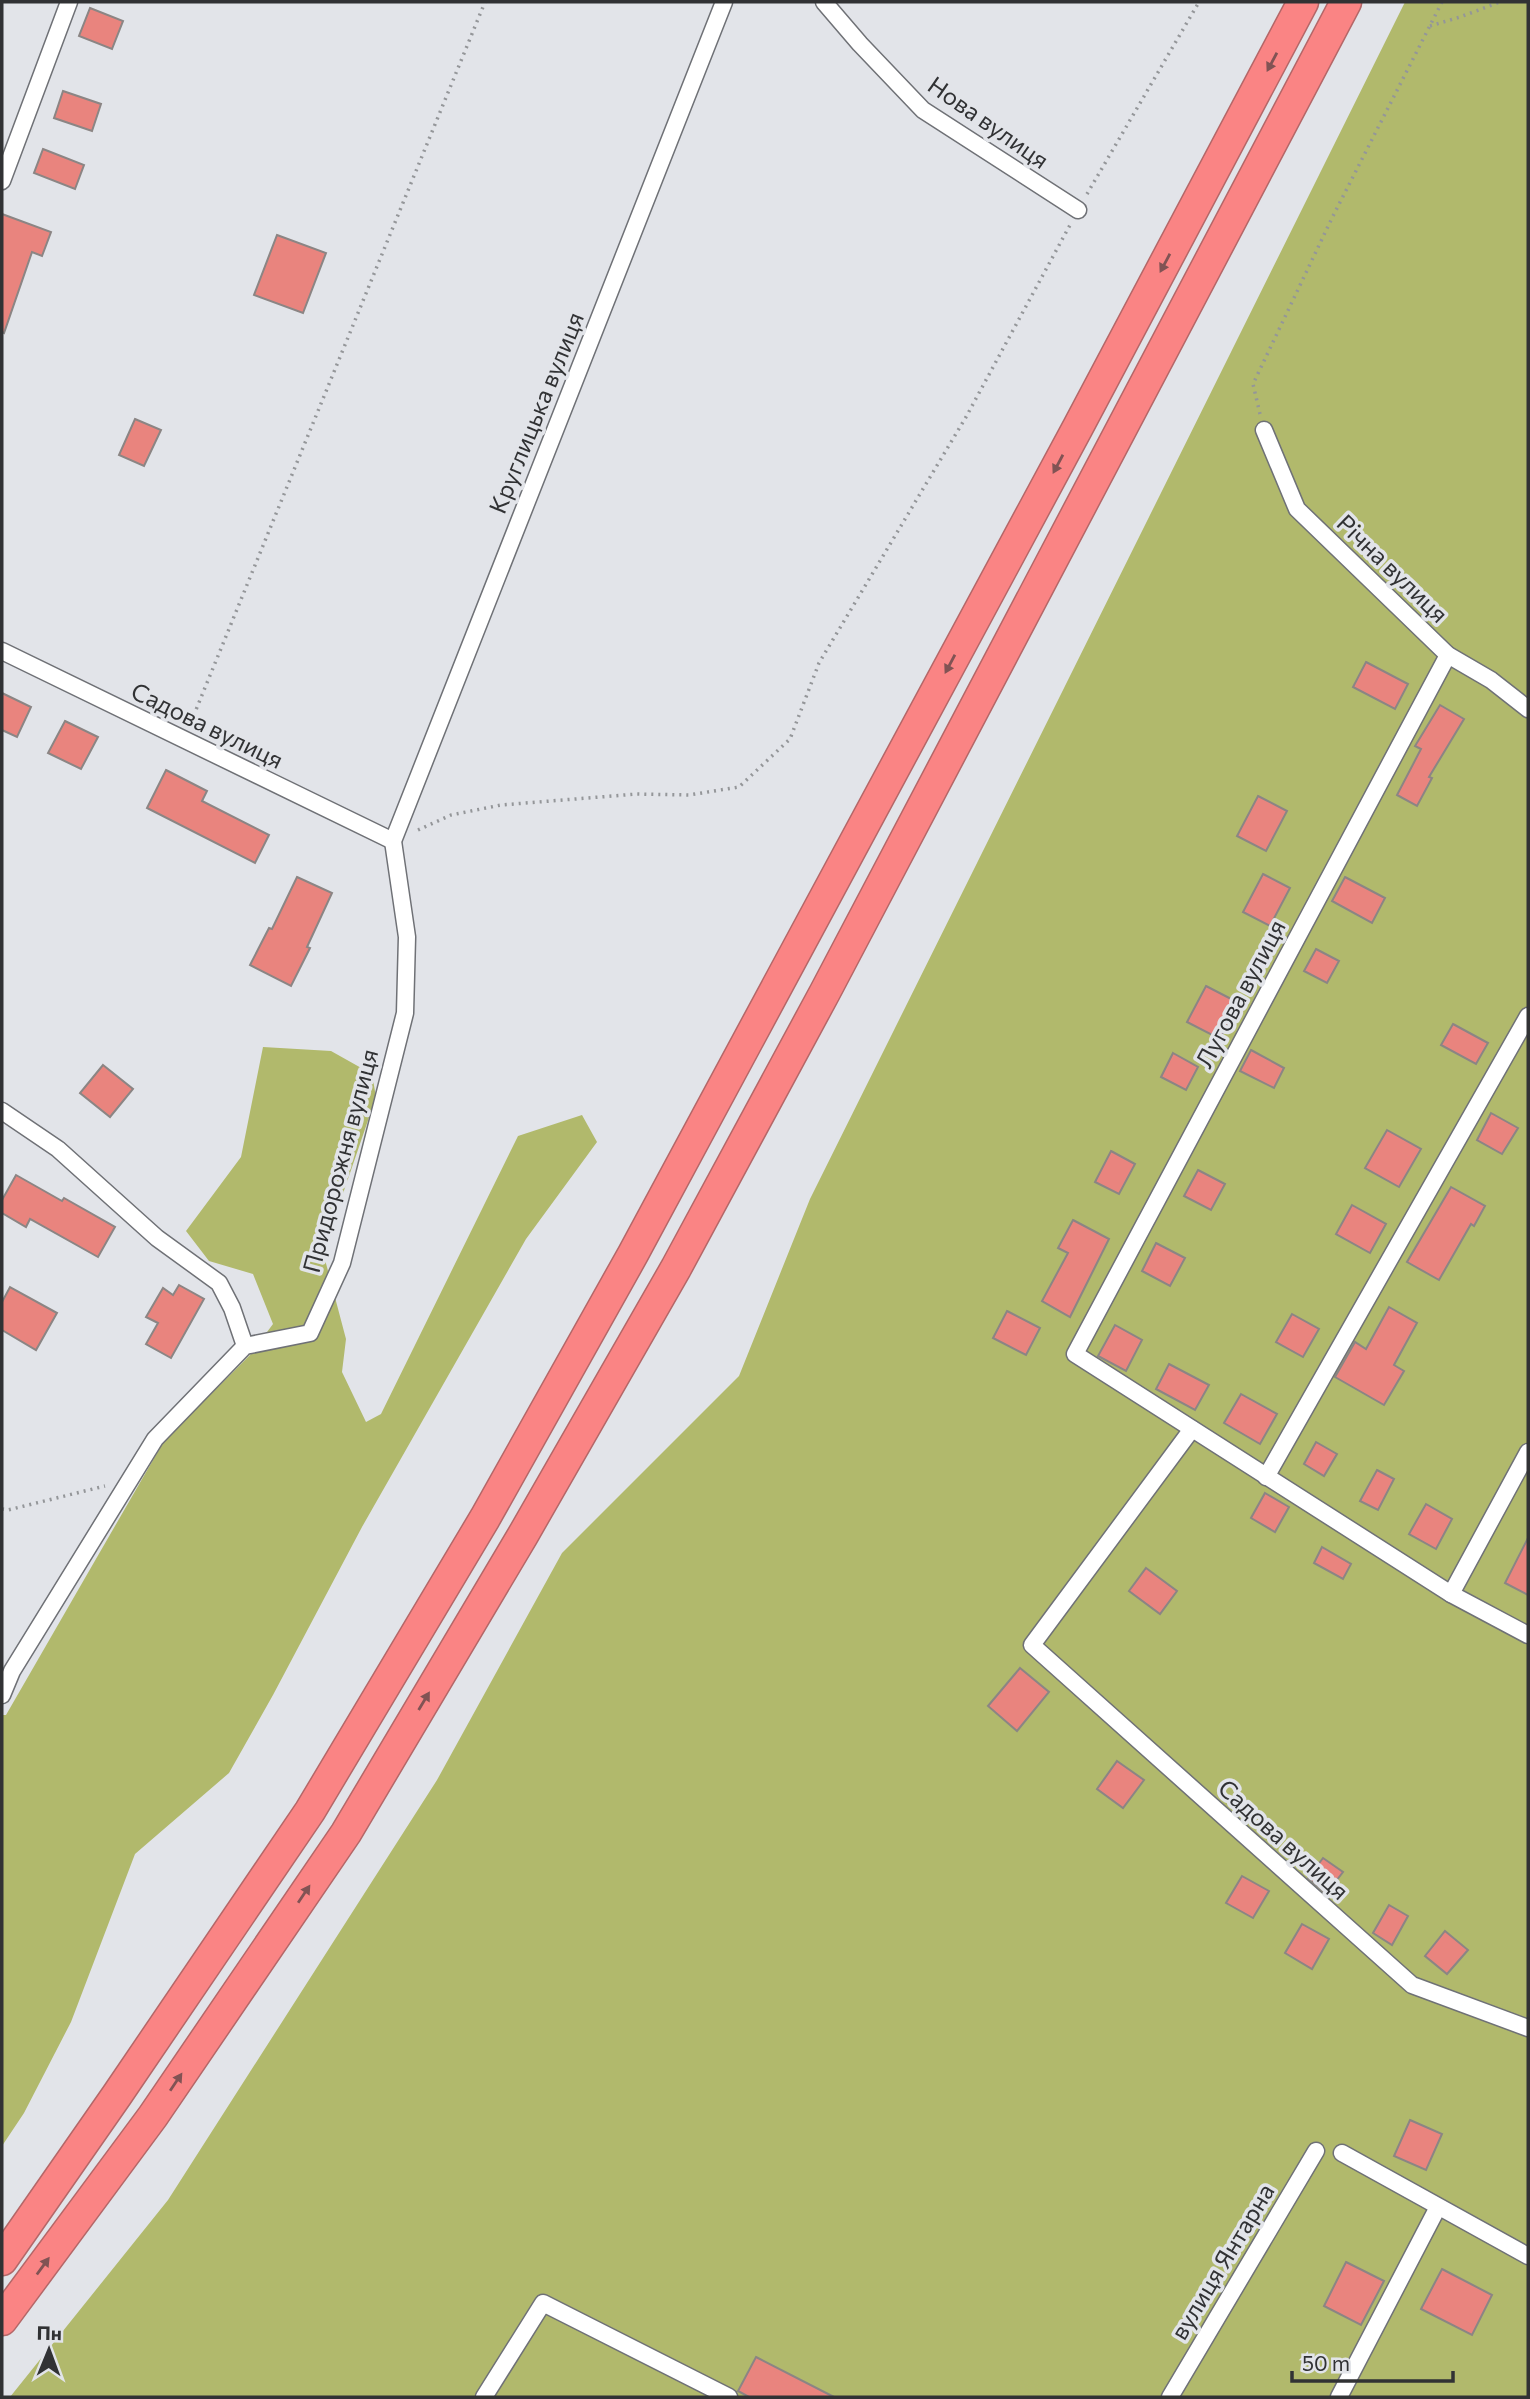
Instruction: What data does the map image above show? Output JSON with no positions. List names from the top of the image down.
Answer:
{
  "streets": {
    "street": [
      "Нова вулиця",
      "Круглицька вулиця",
      "Річна вулиця",
      "Садова вулиця",
      "Лугова вулиця",
      "Придорожня вулиця",
      "вулиця Янтарна"
    ]
  },
  "crossings": [
    ["Круглицька вулиця", "Садова вулиця"],
    ["Круглицька вулиця", "Придорожня вулиця"],
    ["Річна вулиця", "Лугова вулиця"],
    ["Садова вулиця", "Лугова вулиця"],
    ["Садова вулиця", "Придорожня вулиця"]
  ],
  "scale_bar": "50 m",
  "north": "top"
}
